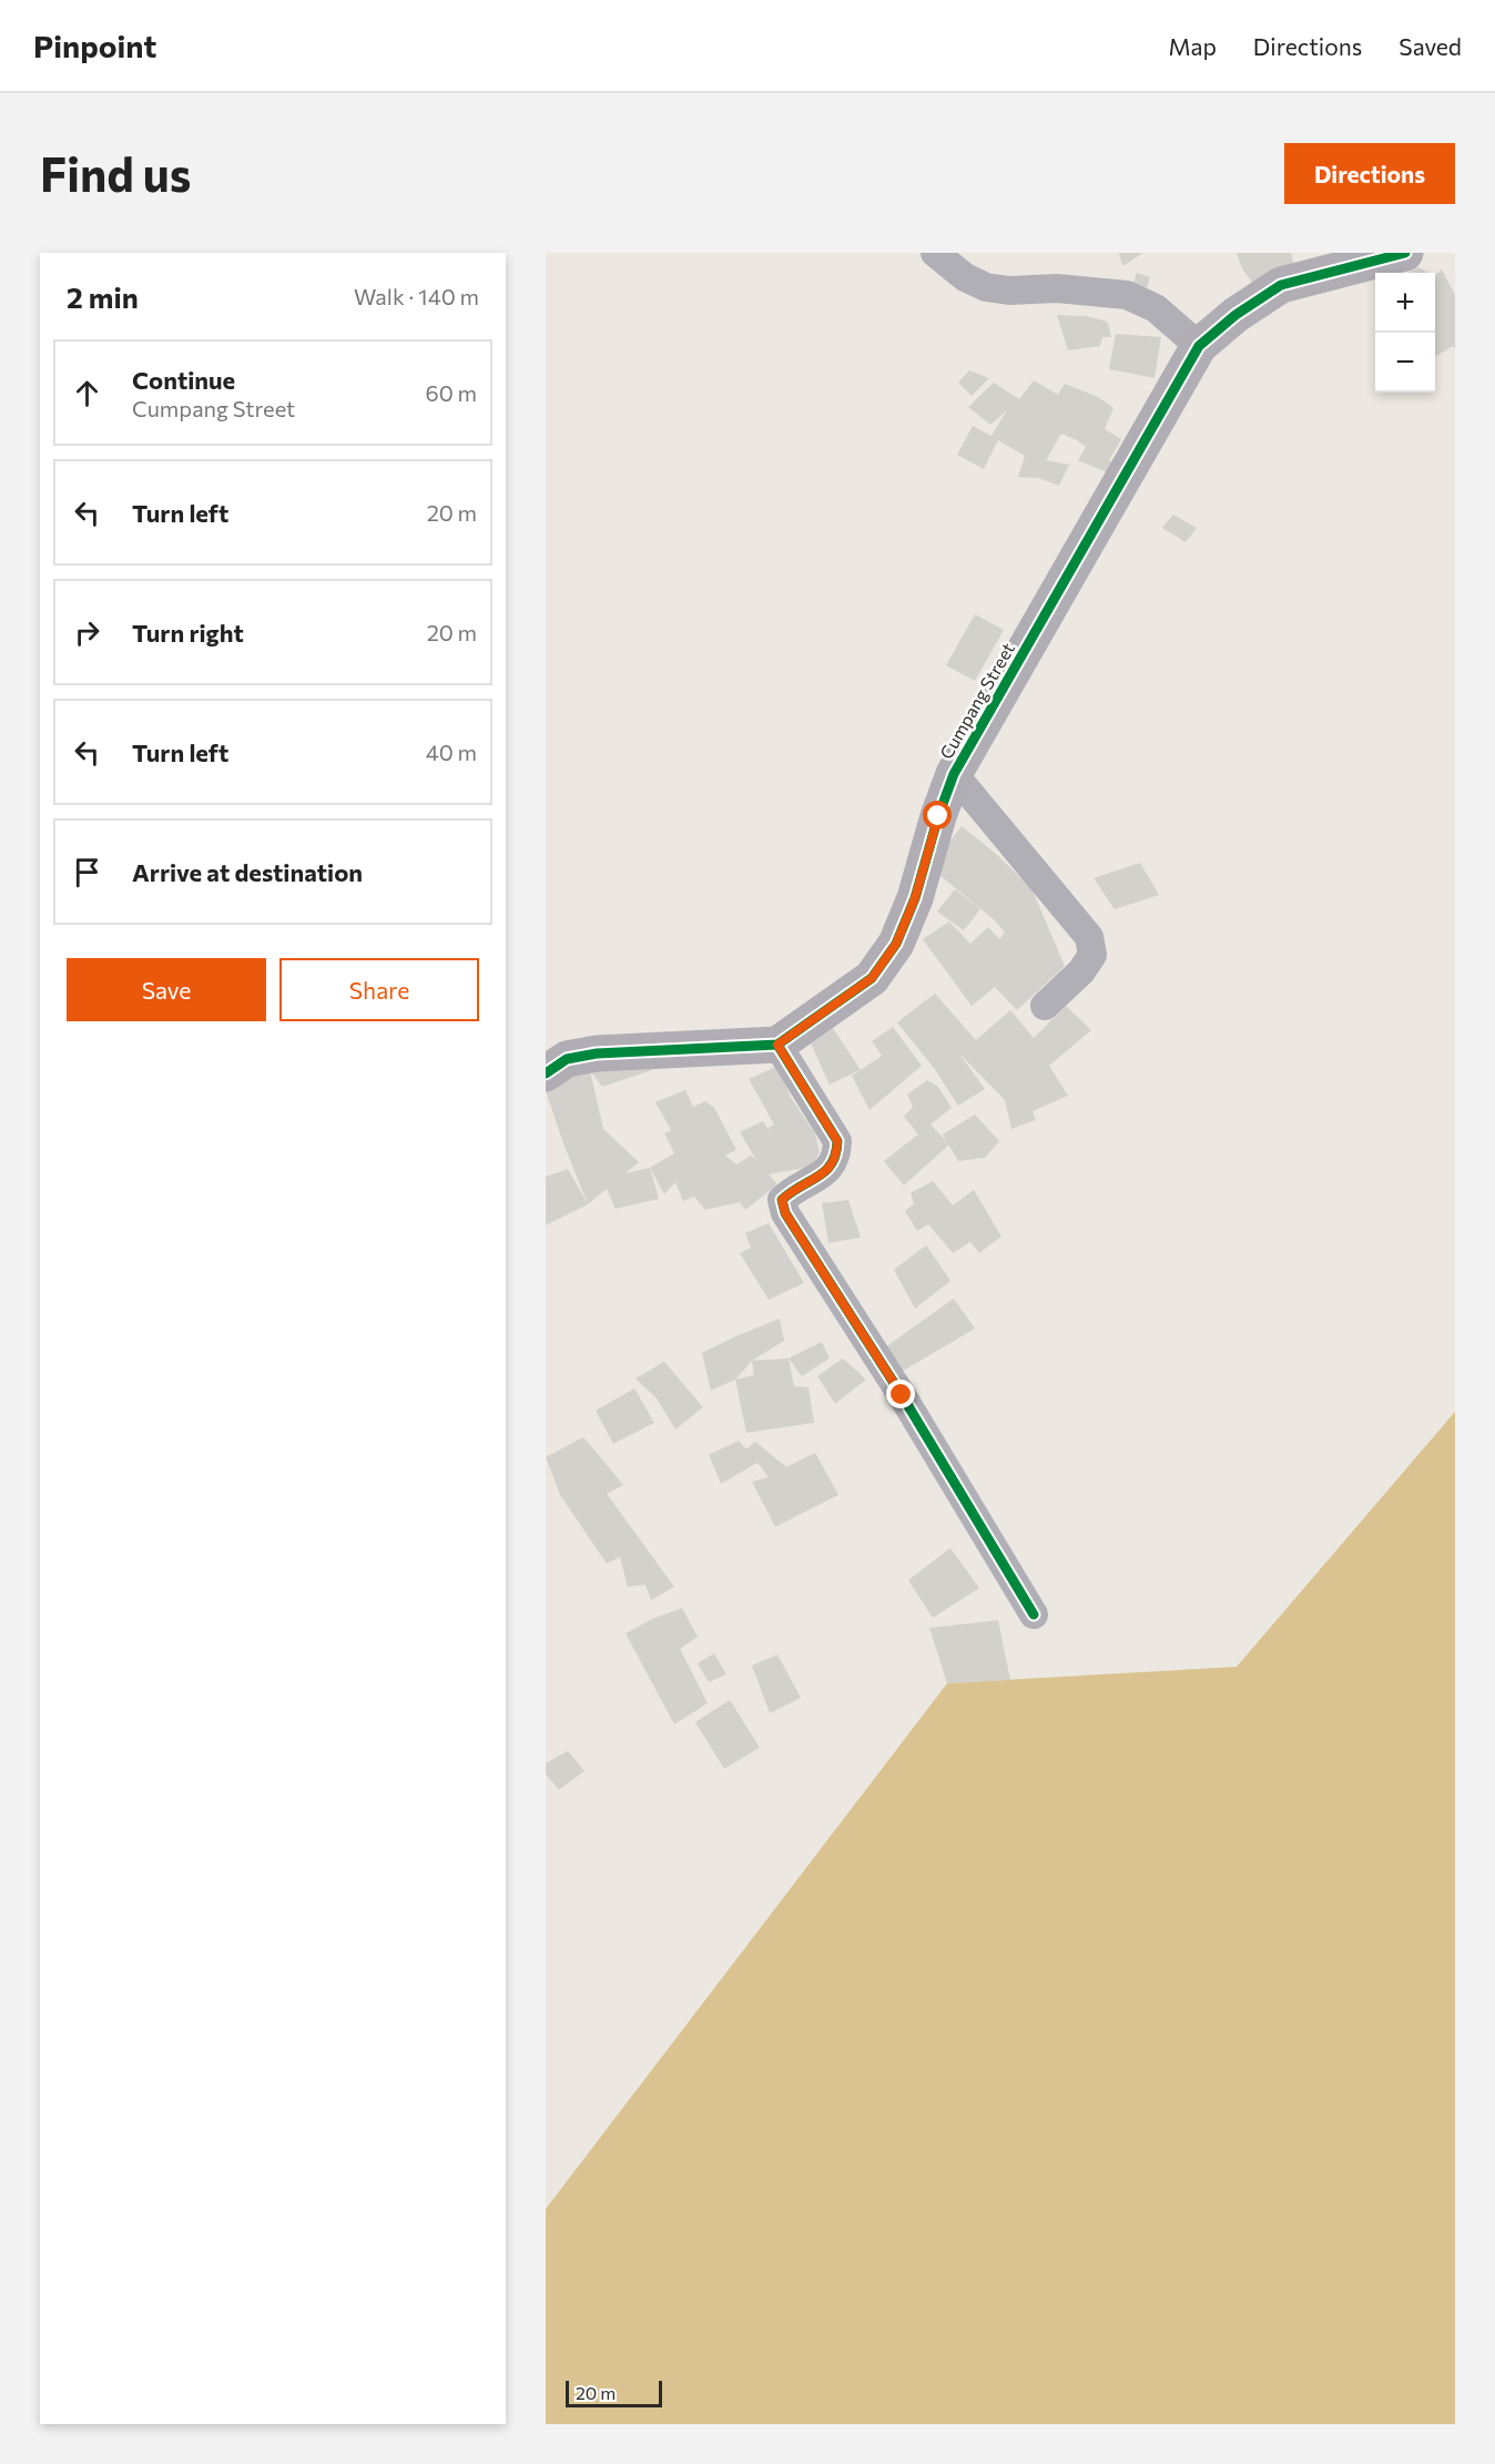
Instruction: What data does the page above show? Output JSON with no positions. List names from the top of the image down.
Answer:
{
  "streets": {
    "street": ["Cumpang Street"]
  },
  "scale_bar": "20 m",
  "page": {
    "header": "Pinpoint",
    "nav": ["Map", "Directions", "Saved"],
    "buttons": [
      "Directions",
      ["Save", "Share"]
    ],
    "title": "Find us",
    "heading": ["2 min", "Walk · 140 m"],
    "map_buttons": ["+", "−"],
    "list": [
      ["Continue", "Cumpang Street", "60 m"],
      ["Turn left", "20 m"],
      ["Turn right", "20 m"],
      ["Turn left", "40 m"],
      "Arrive at destination"
    ],
    "scale": "20 m"
  }
}
